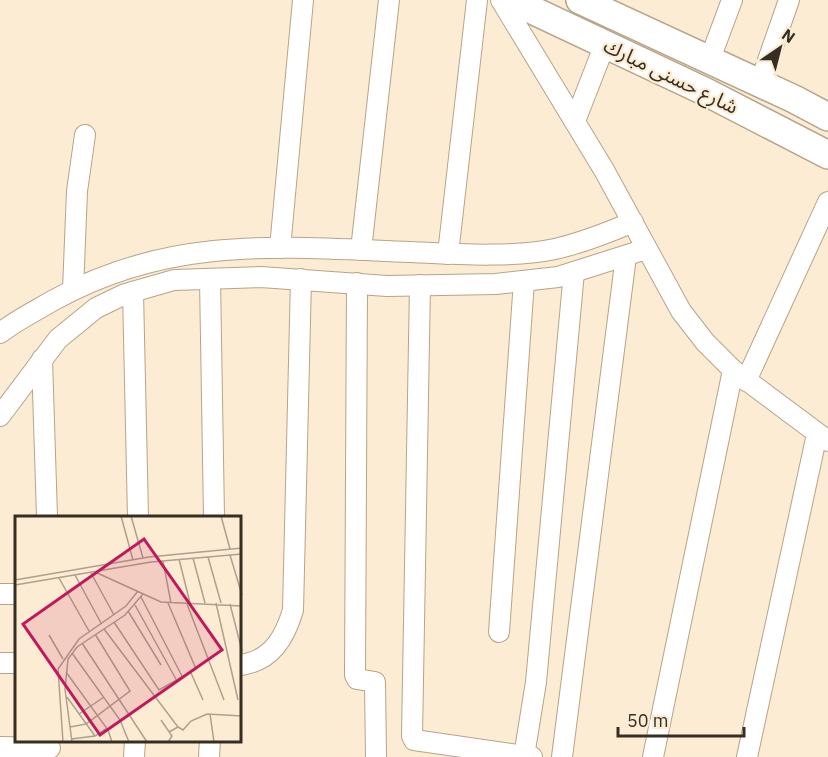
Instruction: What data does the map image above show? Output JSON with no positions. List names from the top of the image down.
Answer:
{
  "streets": {
    "main road": ["شارع حسنى مبارك"]
  },
  "scale_bar": "50 m",
  "north": "top right"
}
